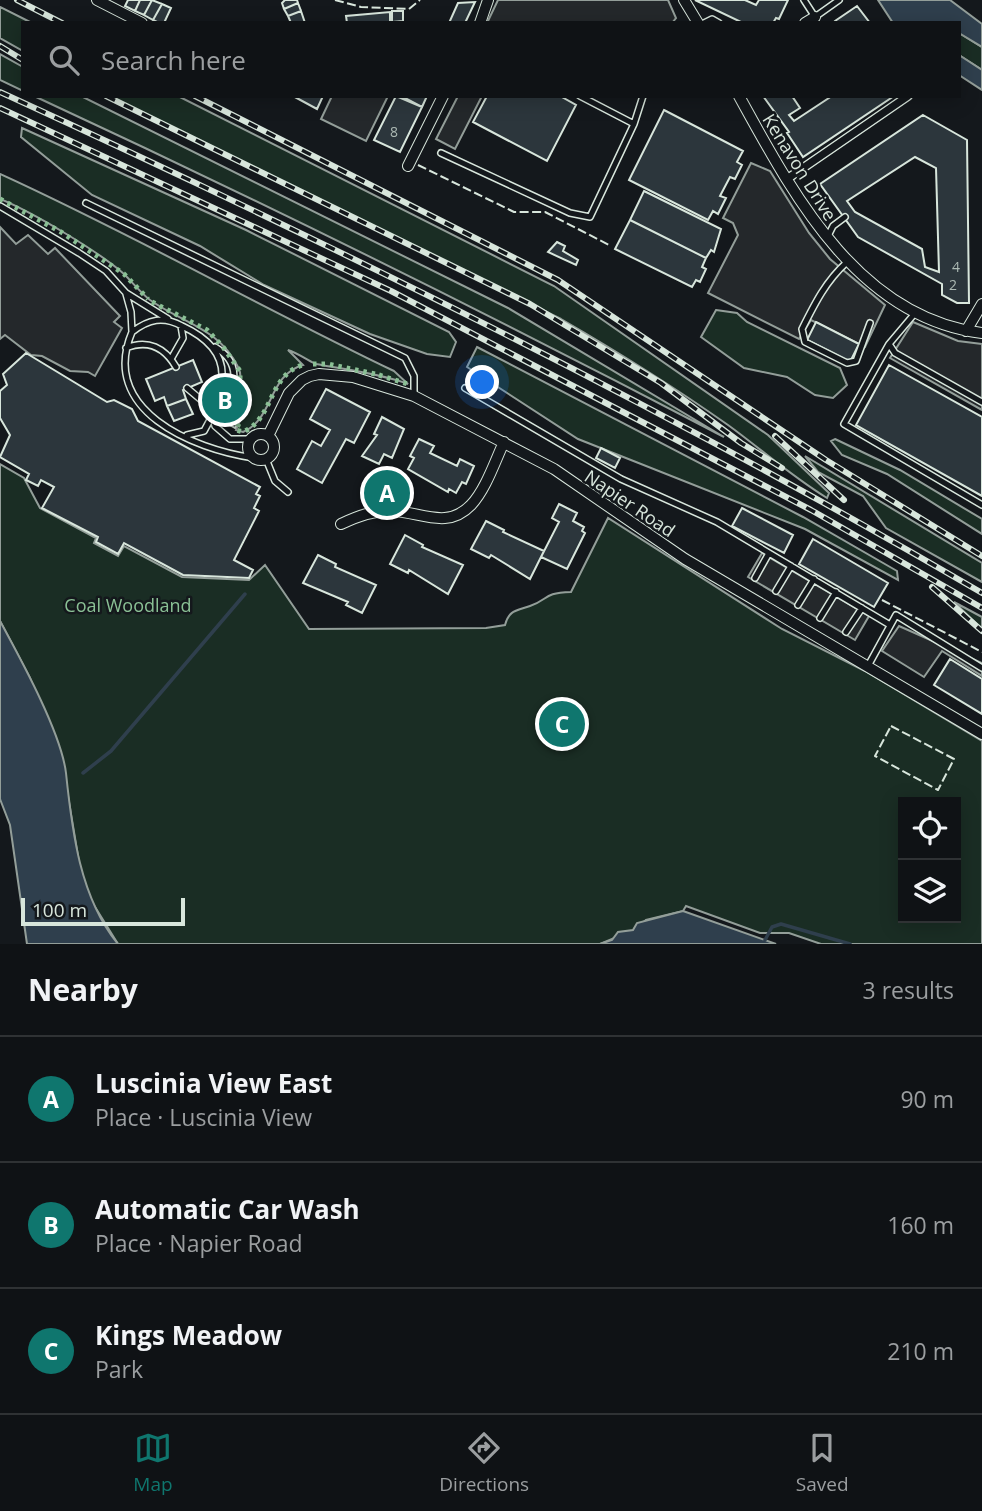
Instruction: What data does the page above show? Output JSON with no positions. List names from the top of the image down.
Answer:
{
  "streets": {
    "street": ["Kenavon Drive", "Napier Road"]
  },
  "parks": ["Coal Woodland"],
  "house_numbers": ["8", "4", "2"],
  "scale_bar": "100 m",
  "page": {
    "search": "Search here",
    "pins": ["B", "A", "C"],
    "scale": "100 m",
    "heading": ["Nearby", "3 results"],
    "list": [
      {
        "mark": "A",
        "name": "Luscinia View East",
        "note": "Place · Luscinia View",
        "value": "90 m"
      },
      {
        "mark": "B",
        "name": "Automatic Car Wash",
        "note": "Place · Napier Road",
        "value": "160 m"
      },
      {
        "mark": "C",
        "name": "Kings Meadow",
        "note": "Park",
        "value": "210 m"
      }
    ],
    "nav": ["Map", "Directions", "Saved"]
  }
}
